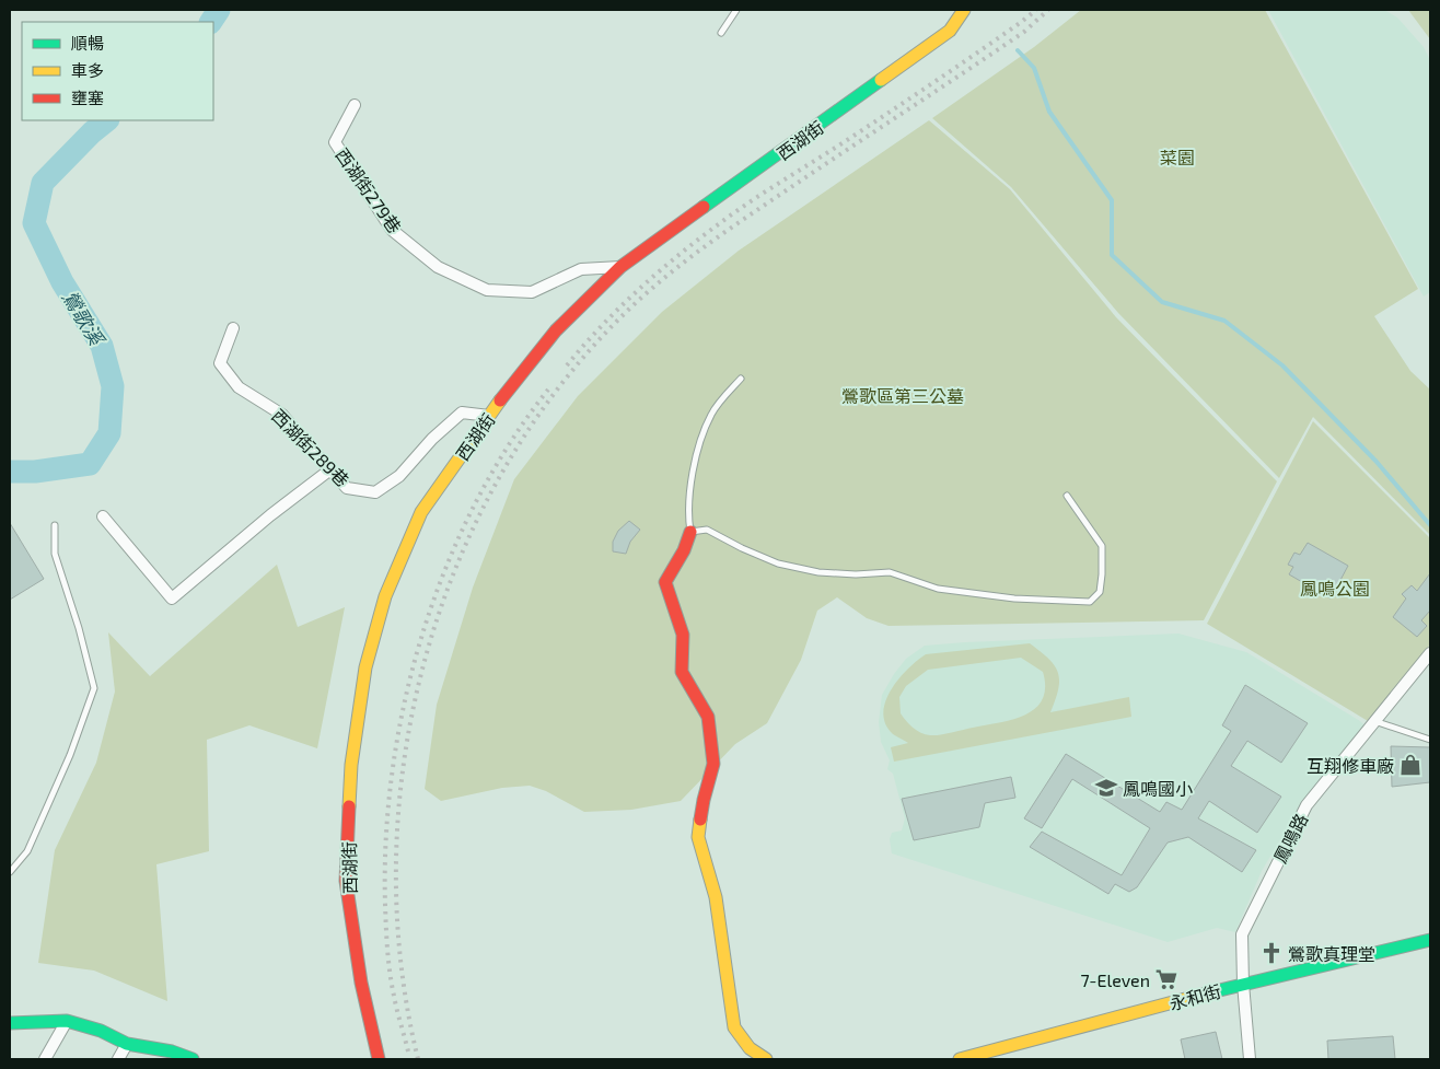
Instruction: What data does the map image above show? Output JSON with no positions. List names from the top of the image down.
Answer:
{
  "streets": {
    "street": [
      "西湖街",
      "西湖街279巷",
      "西湖街289巷",
      "鳳鳴路",
      "永和街"
    ]
  },
  "crossings": [
    ["西湖街", "西湖街279巷"],
    ["西湖街", "西湖街289巷"],
    ["鳳鳴路", "永和街"]
  ],
  "water": ["鶯歌溪"],
  "parks": ["菜園", "鶯歌區第三公墓", "鳳鳴公園"],
  "places": {
    "shop": ["互翔修車廠"],
    "school or university": ["鳳鳴國小"],
    "church": ["鶯歌真理堂"],
    "supermarket": ["7-Eleven"]
  },
  "legend": ["順暢", "車多", "壅塞"]
}
